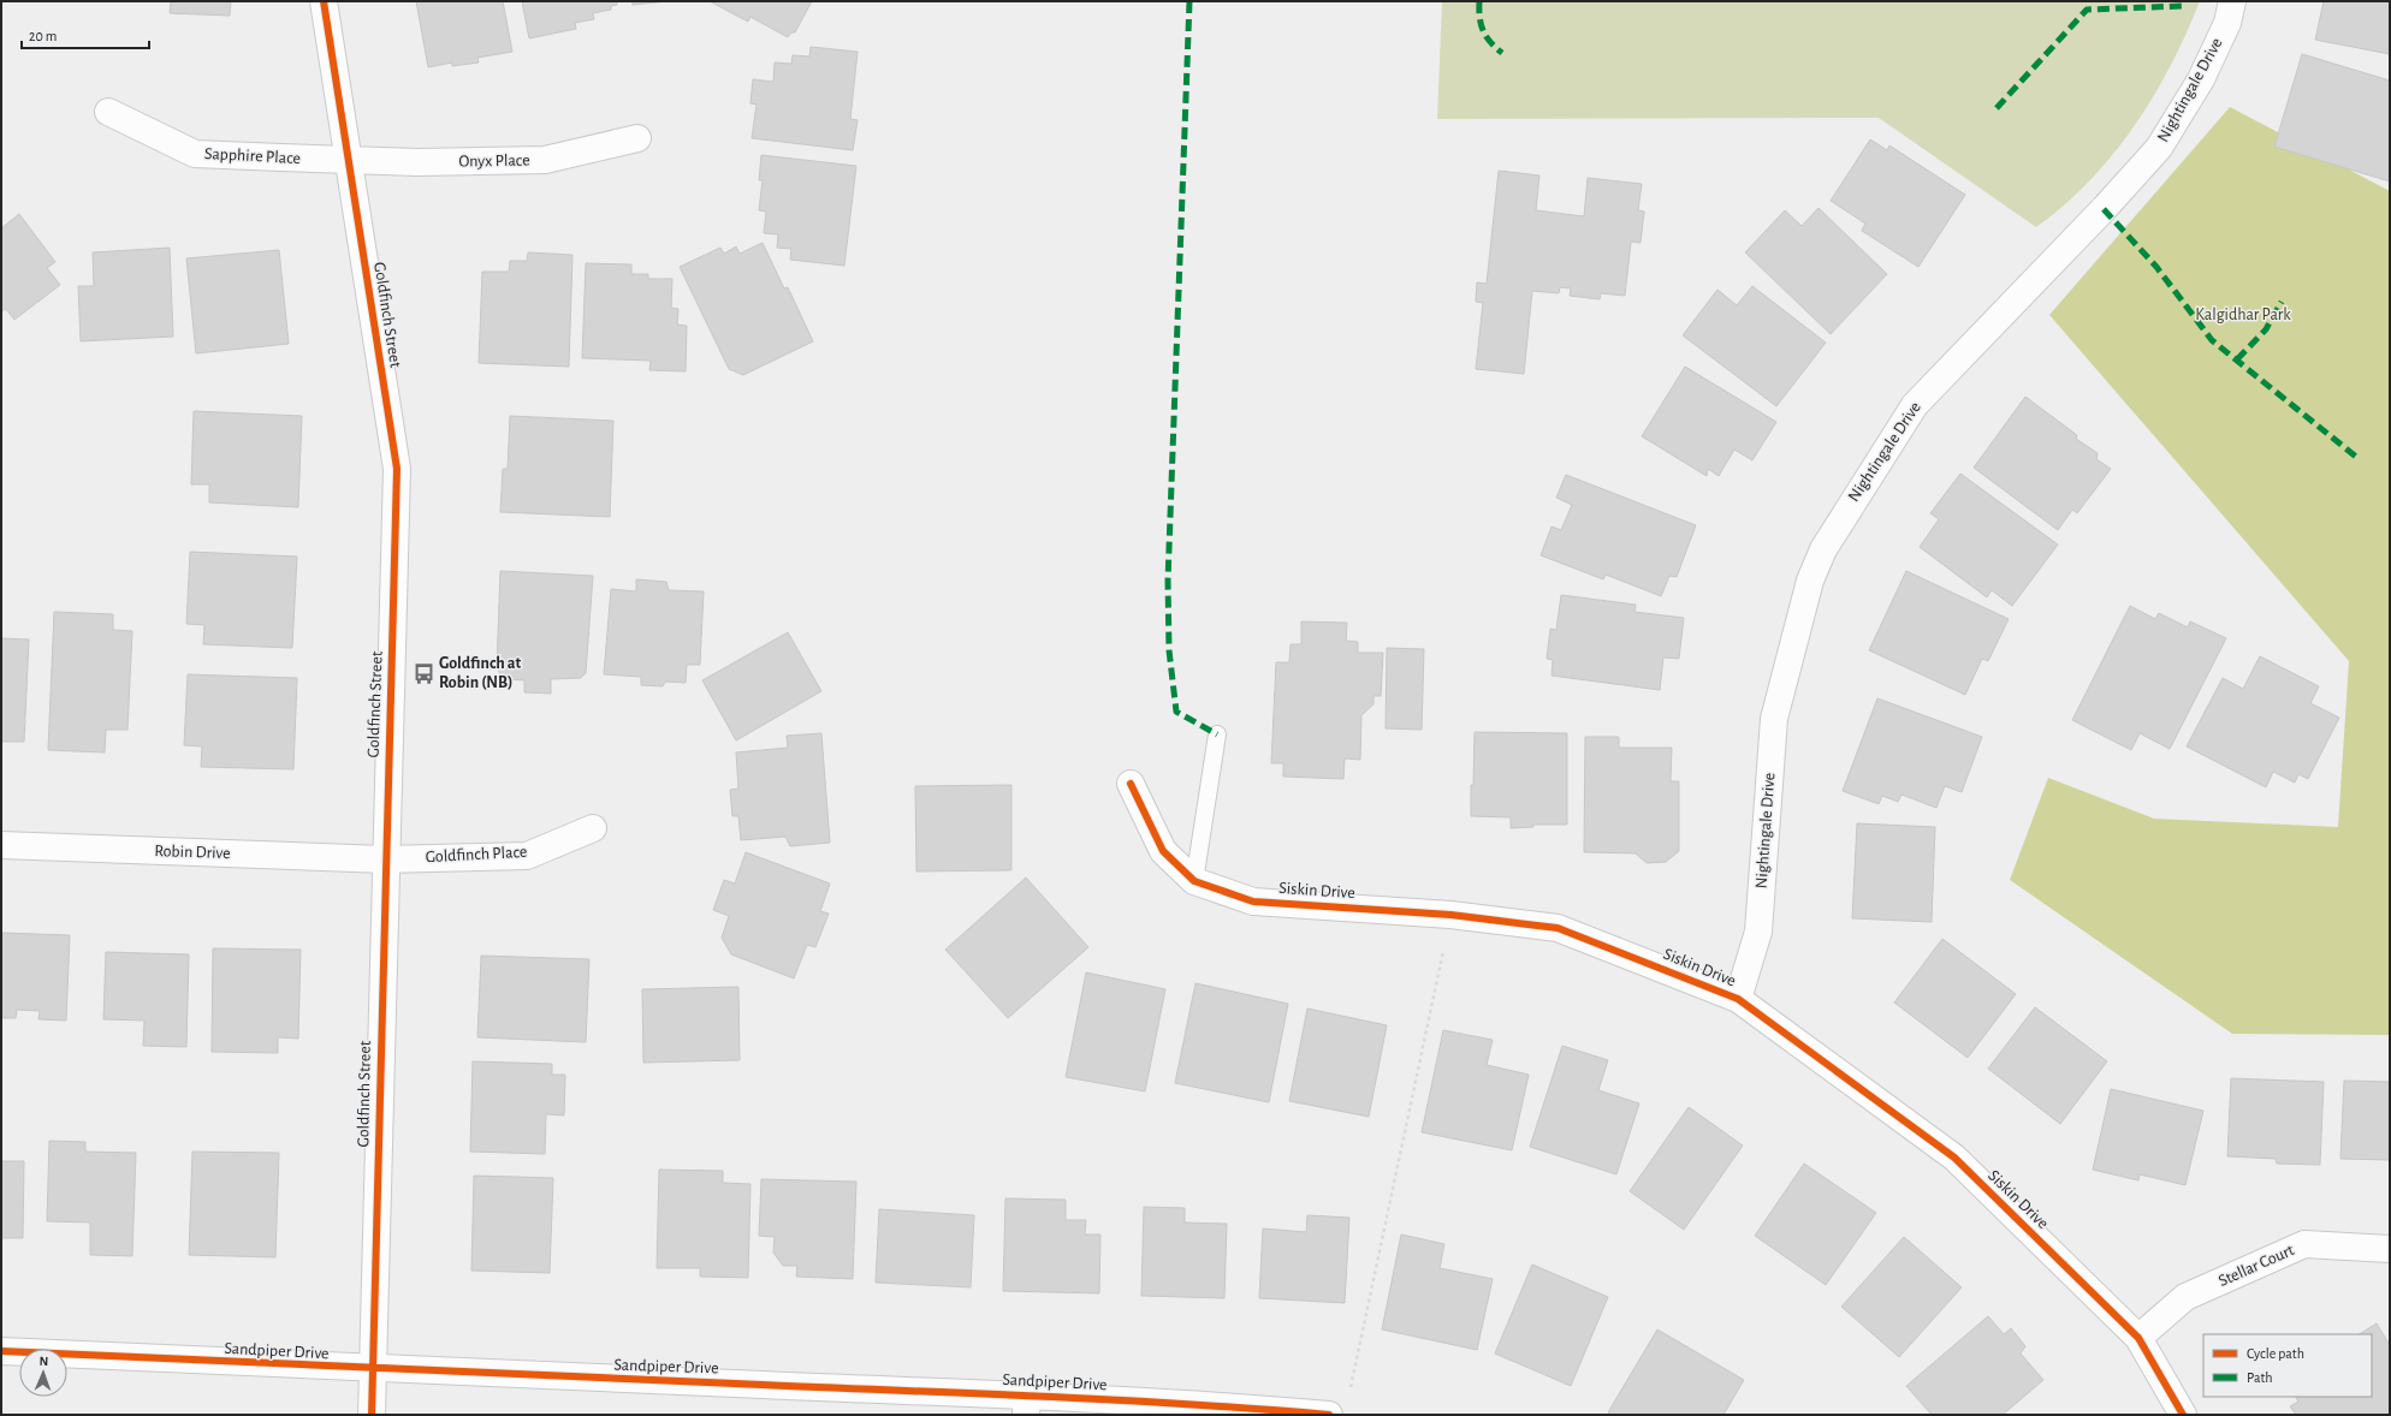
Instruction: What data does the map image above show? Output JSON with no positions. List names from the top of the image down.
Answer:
{
  "streets": {
    "street": [
      "Nightingale Drive",
      "Sapphire Place",
      "Onyx Place",
      "Goldfinch Street",
      "Robin Drive",
      "Goldfinch Place",
      "Siskin Drive",
      "Stellar Court",
      "Sandpiper Drive"
    ]
  },
  "crossings": [
    ["Nightingale Drive", "Siskin Drive"],
    ["Sapphire Place", "Onyx Place"],
    ["Sapphire Place", "Goldfinch Street"],
    ["Onyx Place", "Goldfinch Street"],
    ["Goldfinch Street", "Robin Drive"],
    ["Goldfinch Street", "Goldfinch Place"],
    ["Goldfinch Street", "Sandpiper Drive"],
    ["Robin Drive", "Goldfinch Place"],
    ["Siskin Drive", "Stellar Court"]
  ],
  "parks": ["Kalgidhar Park"],
  "places": {
    "bus stop": ["Goldfinch at Robin (NB)"]
  },
  "legend": ["Cycle path", "Path"],
  "scale_bar": "20 m",
  "north": "top"
}
